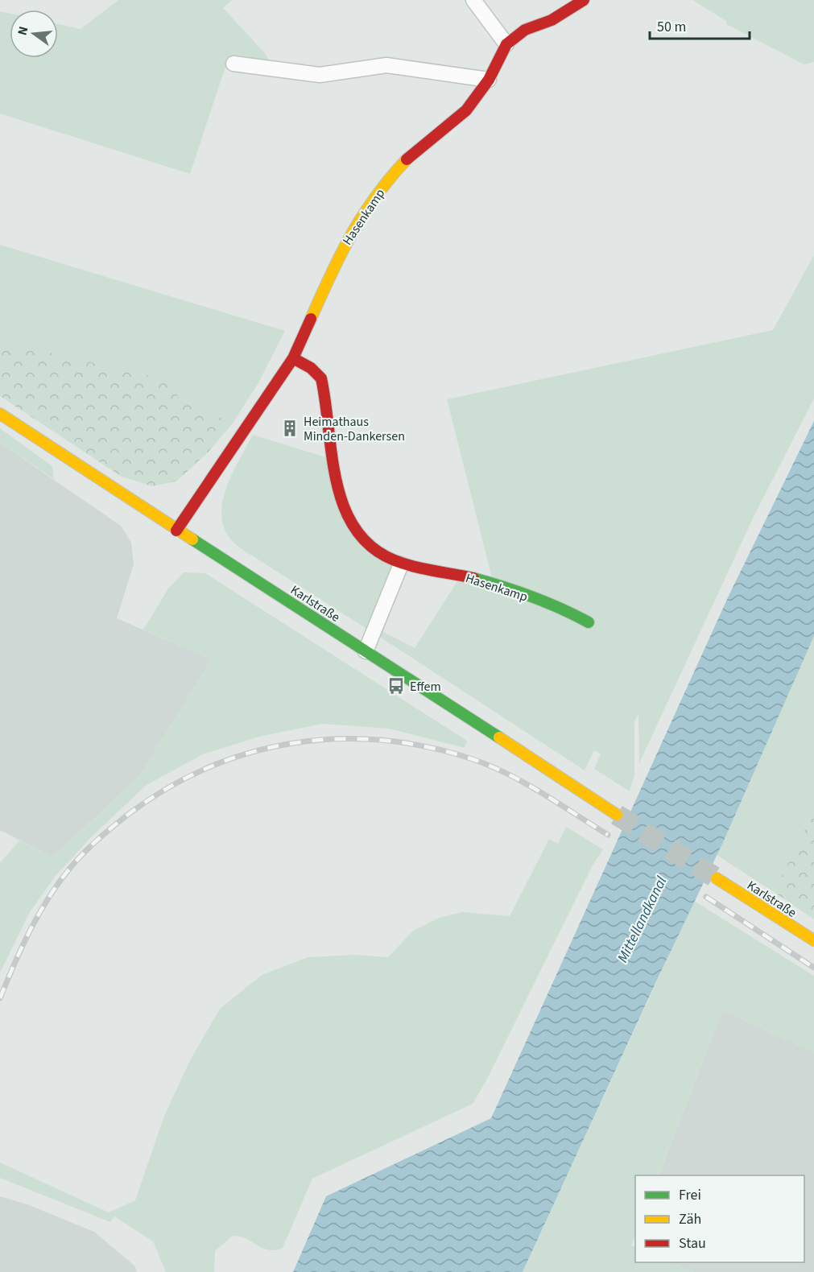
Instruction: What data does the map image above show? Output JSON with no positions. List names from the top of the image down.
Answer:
{
  "streets": {
    "street": ["Hasenkamp", "Karlstraße"]
  },
  "crossings": [
    ["Hasenkamp", "Karlstraße"]
  ],
  "water": ["Mittellandkanal"],
  "places": {
    "building": ["Heimathaus Minden-Dankersen"],
    "bus stop": ["Effem"]
  },
  "legend": ["Frei", "Zäh", "Stau"],
  "scale_bar": "50 m",
  "north": "left"
}
